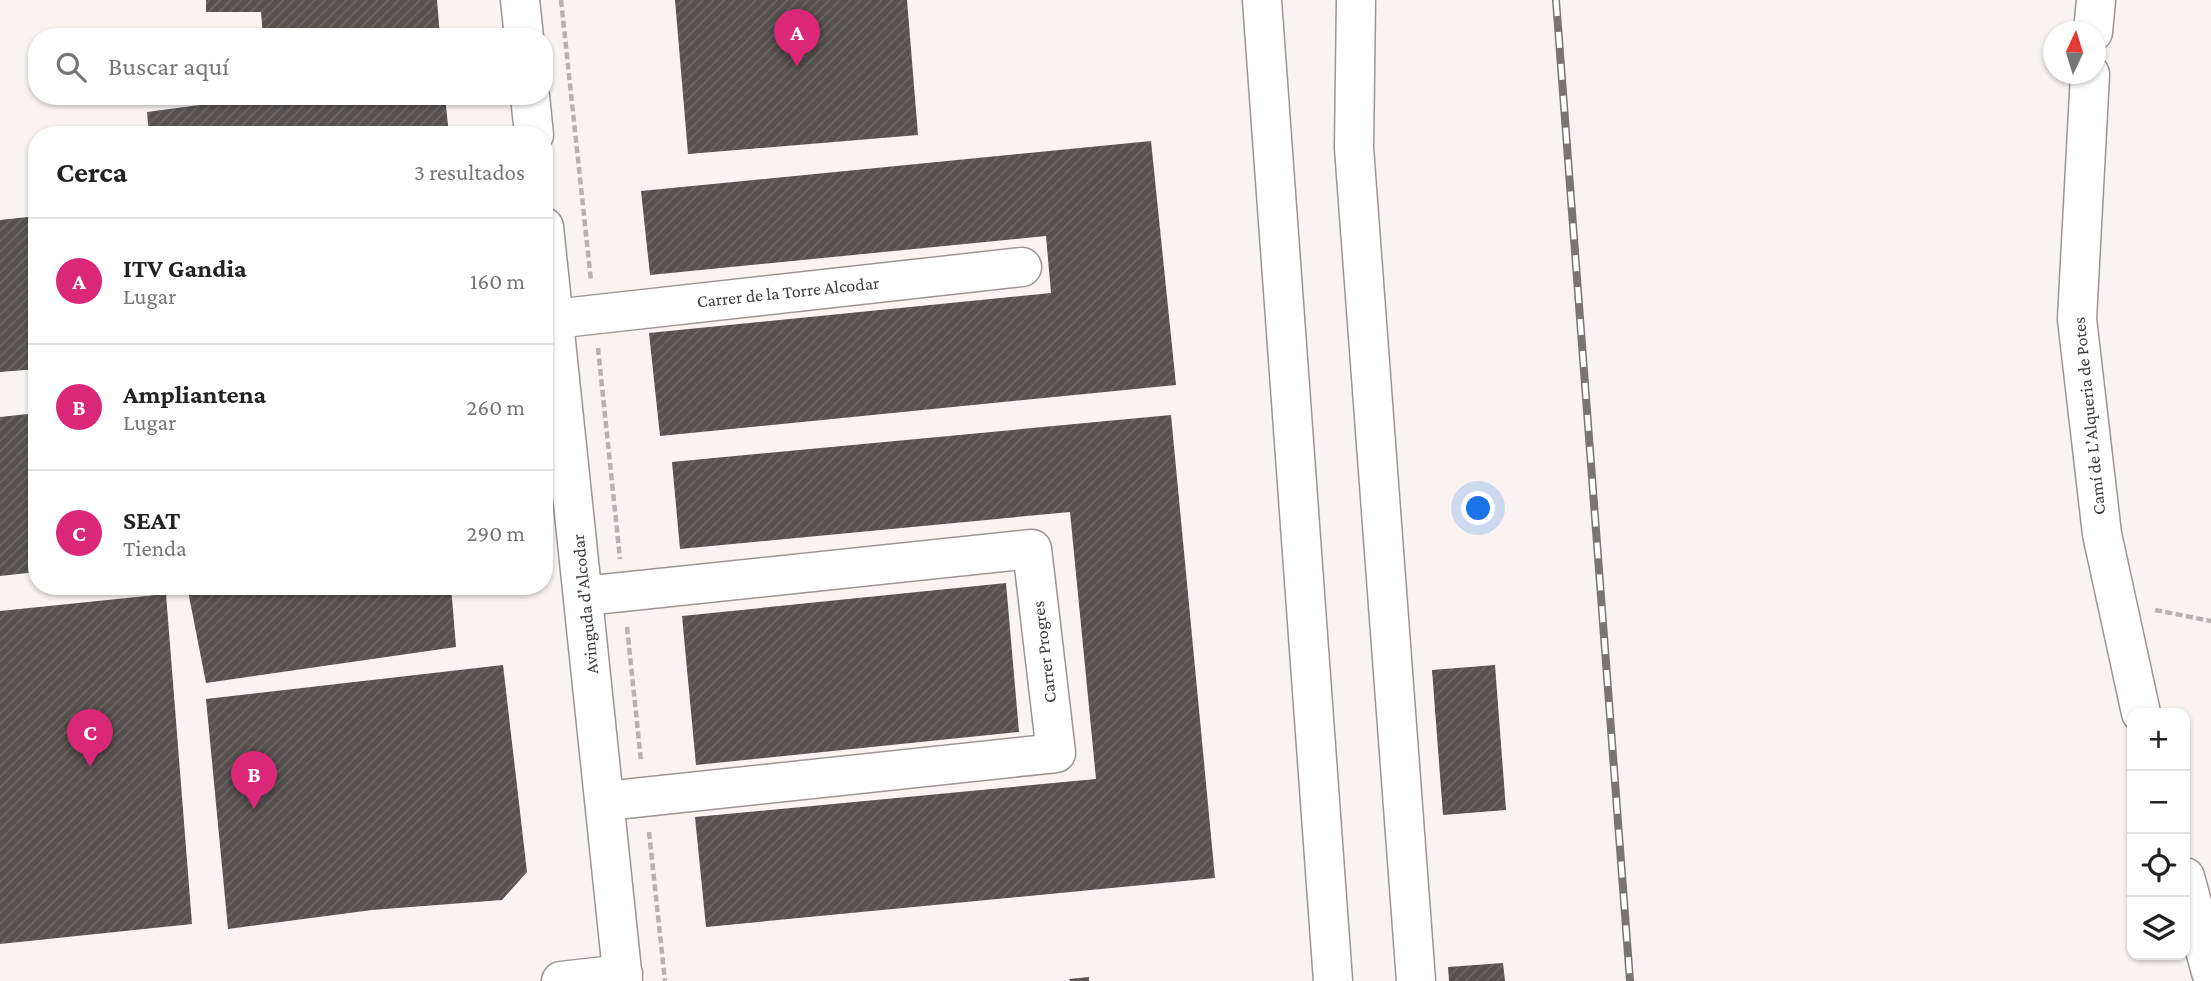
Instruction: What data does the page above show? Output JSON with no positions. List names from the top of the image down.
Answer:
{
  "streets": {
    "street": [
      "Carrer de la Torre Alcodar",
      "Camí de L'Alqueria de Potes",
      "Avinguda d'Alcodar",
      "Carrer Progres"
    ]
  },
  "crossings": [
    ["Carrer de la Torre Alcodar", "Avinguda d'Alcodar"],
    ["Avinguda d'Alcodar", "Carrer Progres"]
  ],
  "north": "top",
  "page": {
    "pins": ["A", "C", "B"],
    "search": "Buscar aquí",
    "heading": ["Cerca", "3 resultados"],
    "list": [
      {
        "mark": "A",
        "name": "ITV Gandia",
        "note": "Lugar",
        "value": "160 m"
      },
      {
        "mark": "B",
        "name": "Ampliantena",
        "note": "Lugar",
        "value": "260 m"
      },
      {
        "mark": "C",
        "name": "SEAT",
        "note": "Tienda",
        "value": "290 m"
      }
    ],
    "map_buttons": ["+", "−"]
  }
}
